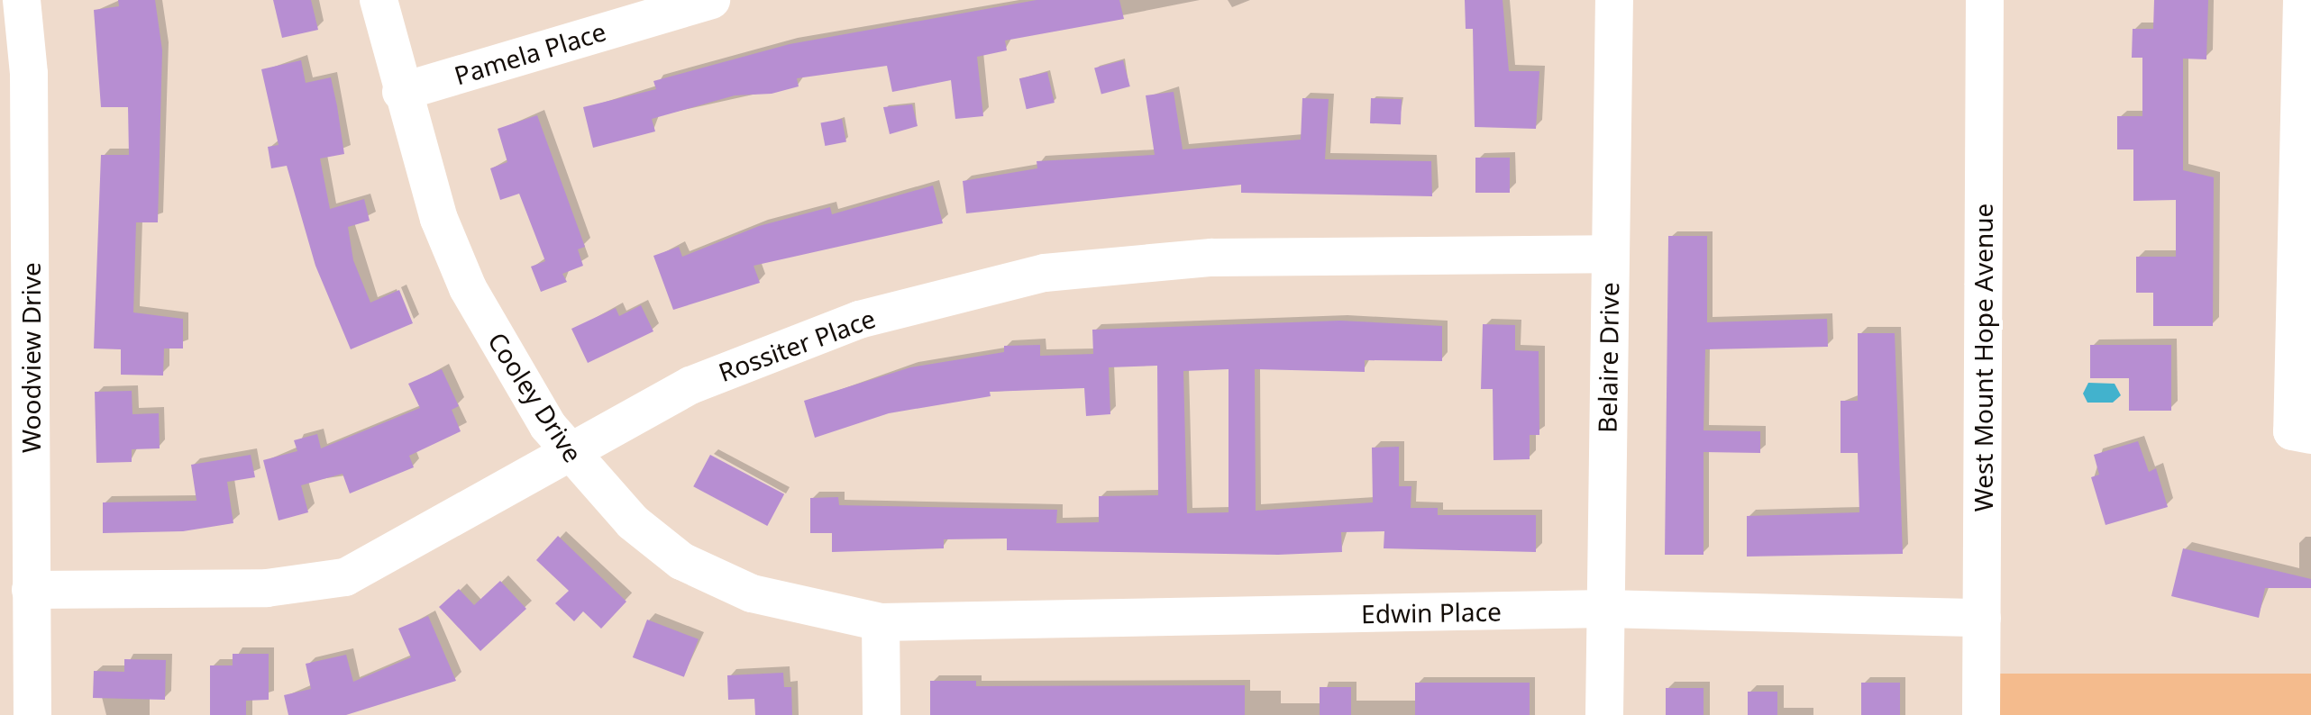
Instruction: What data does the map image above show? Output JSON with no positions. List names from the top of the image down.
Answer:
{
  "streets": {
    "street": [
      "Pamela Place",
      "Rossiter Place",
      "Woodview Drive",
      "Belaire Drive",
      "West Mount Hope Avenue",
      "Cooley Drive",
      "Edwin Place"
    ]
  },
  "crossings": [
    ["Pamela Place", "Cooley Drive"],
    ["Rossiter Place", "Woodview Drive"],
    ["Rossiter Place", "Belaire Drive"],
    ["Rossiter Place", "Cooley Drive"],
    ["Belaire Drive", "Edwin Place"],
    ["West Mount Hope Avenue", "Edwin Place"],
    ["Cooley Drive", "Edwin Place"]
  ]
}
